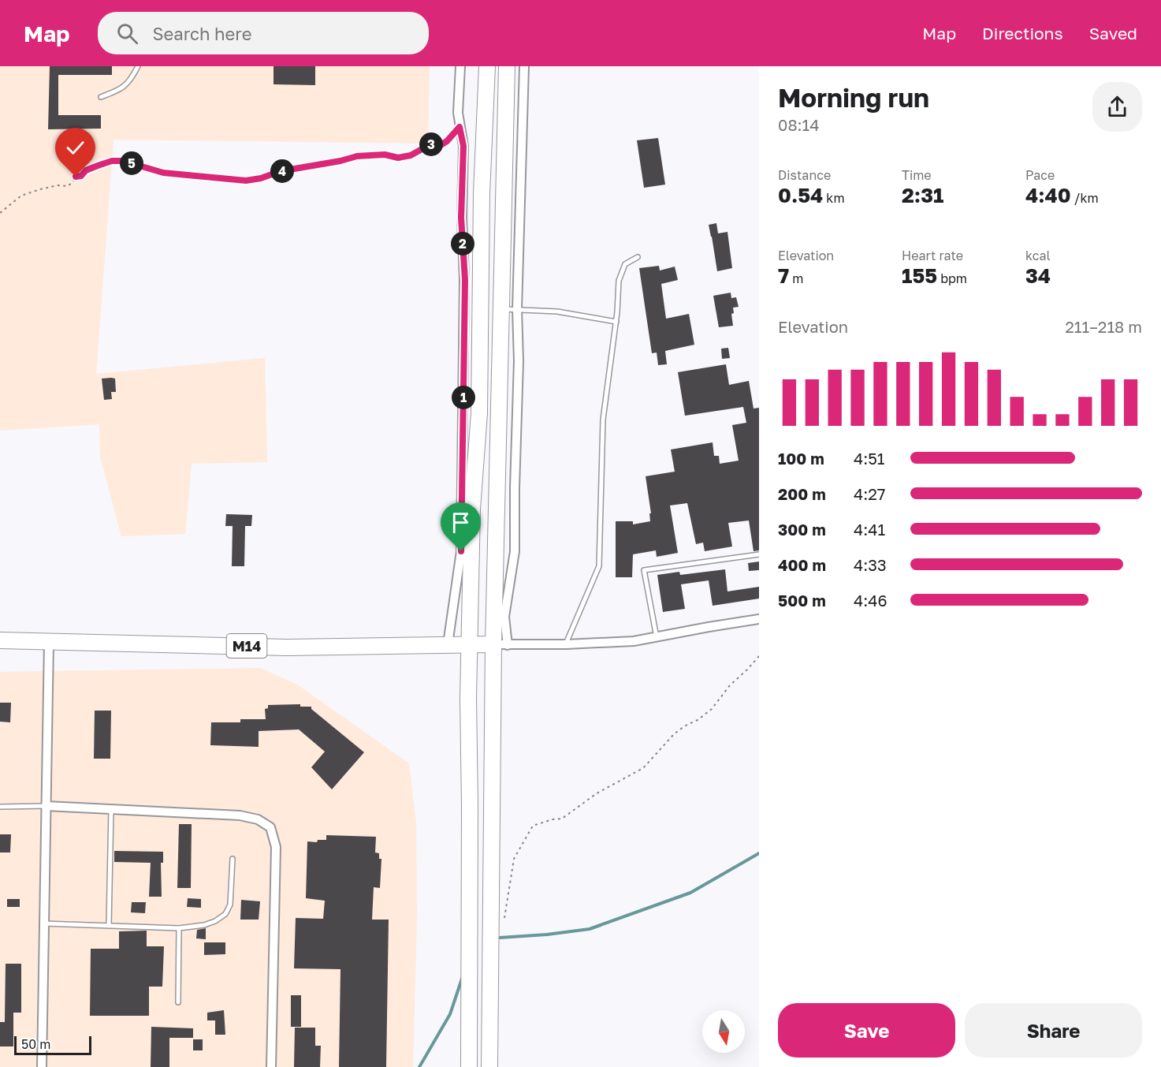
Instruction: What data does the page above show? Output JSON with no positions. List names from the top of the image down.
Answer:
{
  "streets": {
    "highway": ["M14"]
  },
  "scale_bar": "50 m",
  "north": "bottom",
  "page": {
    "header": "Map",
    "search": "Search here",
    "nav": ["Map", "Directions", "Saved"],
    "heading": ["Morning run", "08:14"],
    "pins": [
      "3",
      "5",
      "4",
      "2",
      "1"
    ],
    "stats": [
      ["Distance", "0.54 km"],
      ["Time", "2:31"],
      ["Pace", "4:40 /km"],
      ["Elevation", "7 m"],
      ["Heart rate", "155 bpm"],
      ["kcal", "34"]
    ],
    "chart": ["Elevation", "211–218 m"],
    "list": [
      {
        "name": "100 m",
        "note": "4:51"
      },
      {
        "name": "200 m",
        "note": "4:27"
      },
      {
        "name": "300 m",
        "note": "4:41"
      },
      {
        "name": "400 m",
        "note": "4:33"
      },
      {
        "name": "500 m",
        "note": "4:46"
      }
    ],
    "buttons": ["Save", "Share"],
    "scale": "50 m"
  }
}
